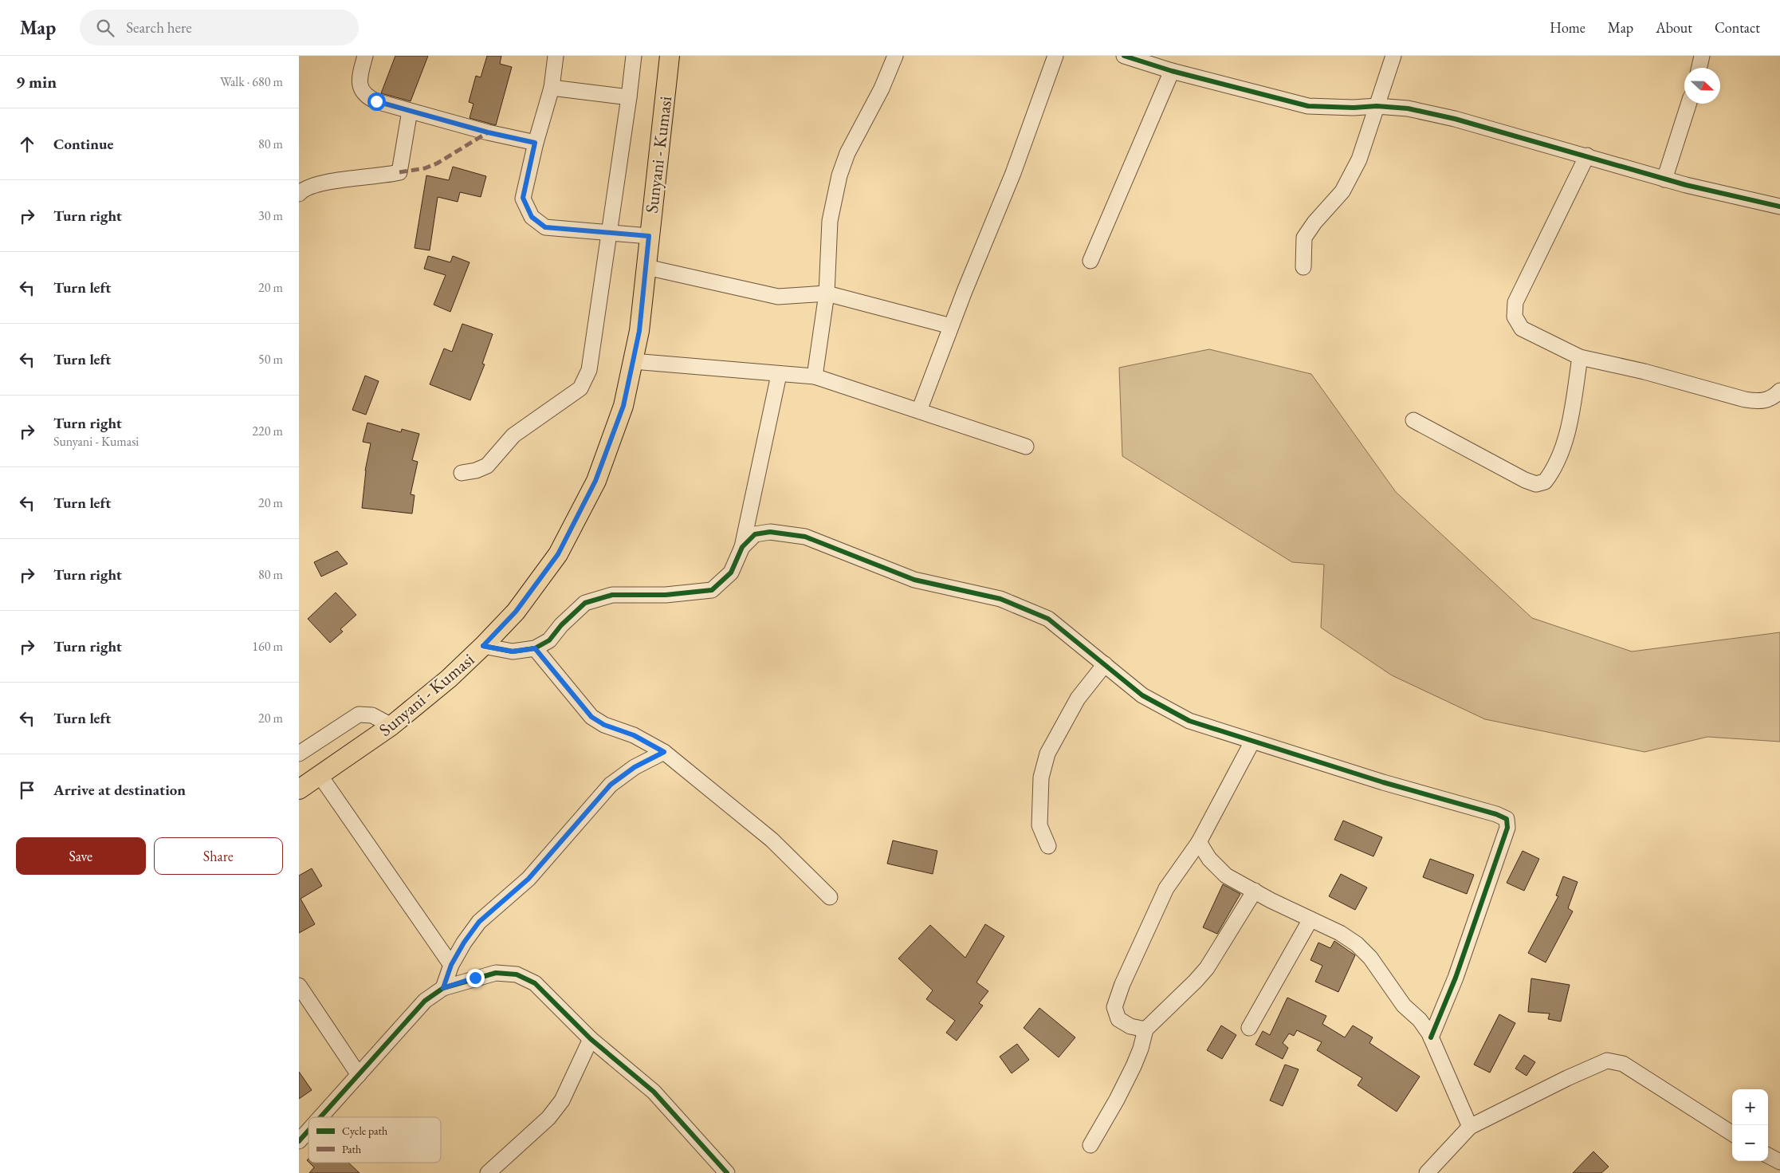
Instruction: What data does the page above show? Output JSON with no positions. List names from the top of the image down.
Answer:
{
  "streets": {
    "main road": ["Sunyani - Kumasi"]
  },
  "legend": ["Cycle path", "Path"],
  "north": "right",
  "page": {
    "header": "Map",
    "search": "Search here",
    "nav": [
      "Home",
      "Map",
      "About",
      "Contact"
    ],
    "heading": ["9 min", "Walk · 680 m"],
    "list": [
      ["Continue", "80 m"],
      ["Turn right", "30 m"],
      ["Turn left", "20 m"],
      ["Turn left", "50 m"],
      ["Turn right", "Sunyani - Kumasi", "220 m"],
      ["Turn left", "20 m"],
      ["Turn right", "80 m"],
      ["Turn right", "160 m"],
      ["Turn left", "20 m"],
      "Arrive at destination"
    ],
    "buttons": ["Save", "Share"],
    "map_buttons": ["+", "−"]
  }
}
